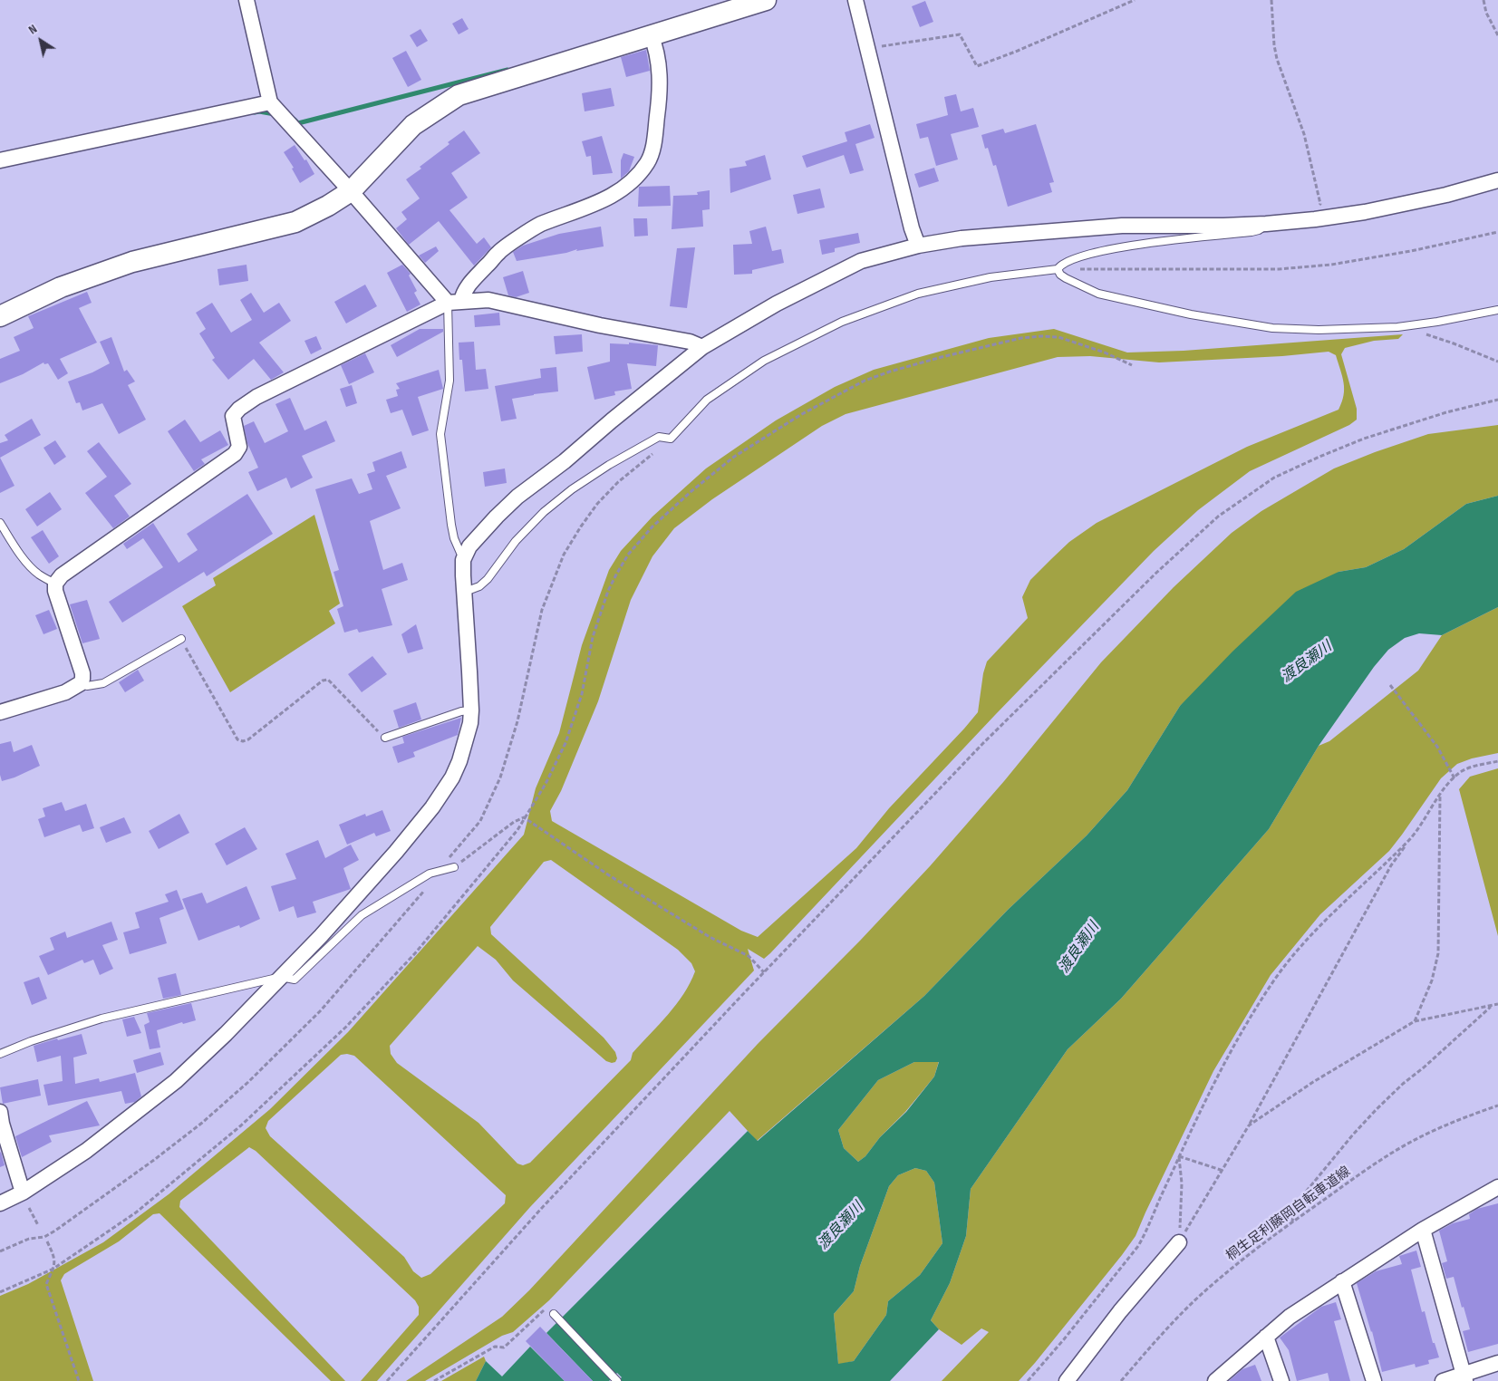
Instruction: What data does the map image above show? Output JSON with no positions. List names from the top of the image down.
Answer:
{
  "streets": {
    "path": ["桐生足利藤岡自転車道線"]
  },
  "water": ["渡良瀬川"],
  "north": "top left"
}
